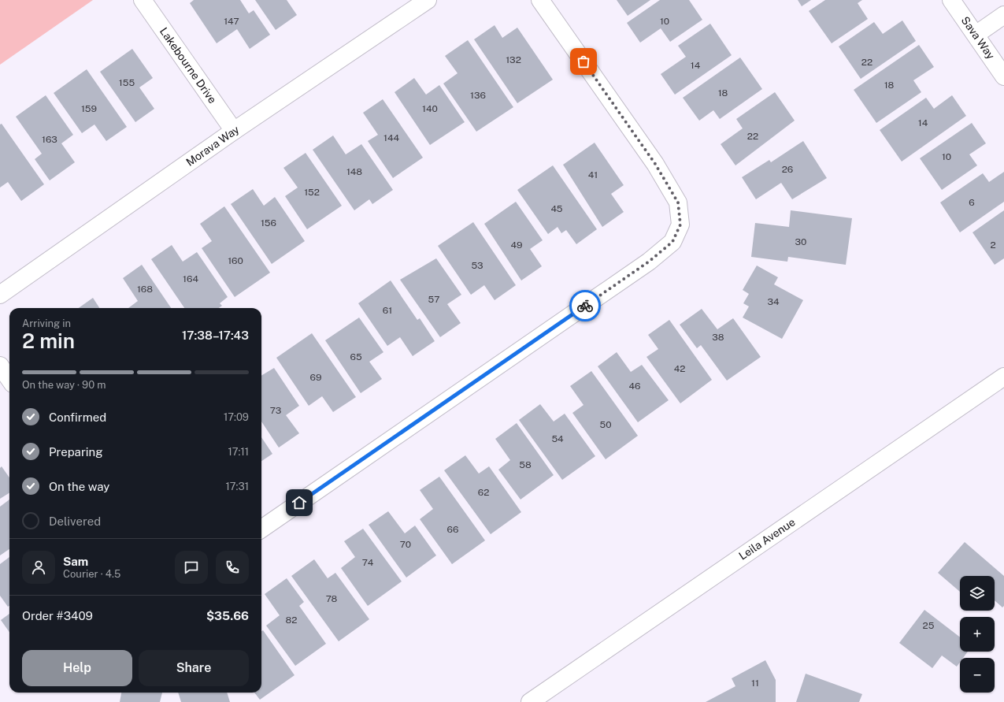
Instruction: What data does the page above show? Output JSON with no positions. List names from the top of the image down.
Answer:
{
  "streets": {
    "street": [
      "Sava Way",
      "Lakebourne Drive",
      "Morava Way",
      "Leila Avenue"
    ]
  },
  "crossings": [
    ["Lakebourne Drive", "Morava Way"]
  ],
  "house_numbers": [
    "147",
    "10",
    "132",
    "22",
    "14",
    "155",
    "18",
    "18",
    "136",
    "159",
    "140",
    "14",
    "22",
    "144",
    "163",
    "10",
    "26",
    "148",
    "41",
    "152",
    "6",
    "45",
    "156",
    "30",
    "49",
    "2",
    "160",
    "53",
    "164",
    "168",
    "57",
    "34",
    "61",
    "38",
    "65",
    "42",
    "69",
    "46",
    "73",
    "50",
    "54",
    "58",
    "62",
    "66",
    "70",
    "74",
    "78",
    "82",
    "25",
    "11"
  ],
  "page": {
    "heading": ["2 min", "Arriving in", "17:38–17:43"],
    "panel": [
      "Sam",
      "Courier · 4.5",
      "Order #3409",
      "$35.66"
    ],
    "bar": "On the way · 90 m",
    "list": [
      ["Confirmed", "17:09"],
      ["Preparing", "17:11"],
      ["On the way", "17:31"],
      "Delivered"
    ],
    "map_buttons": ["+", "−"],
    "buttons": ["Help", "Share"]
  }
}
